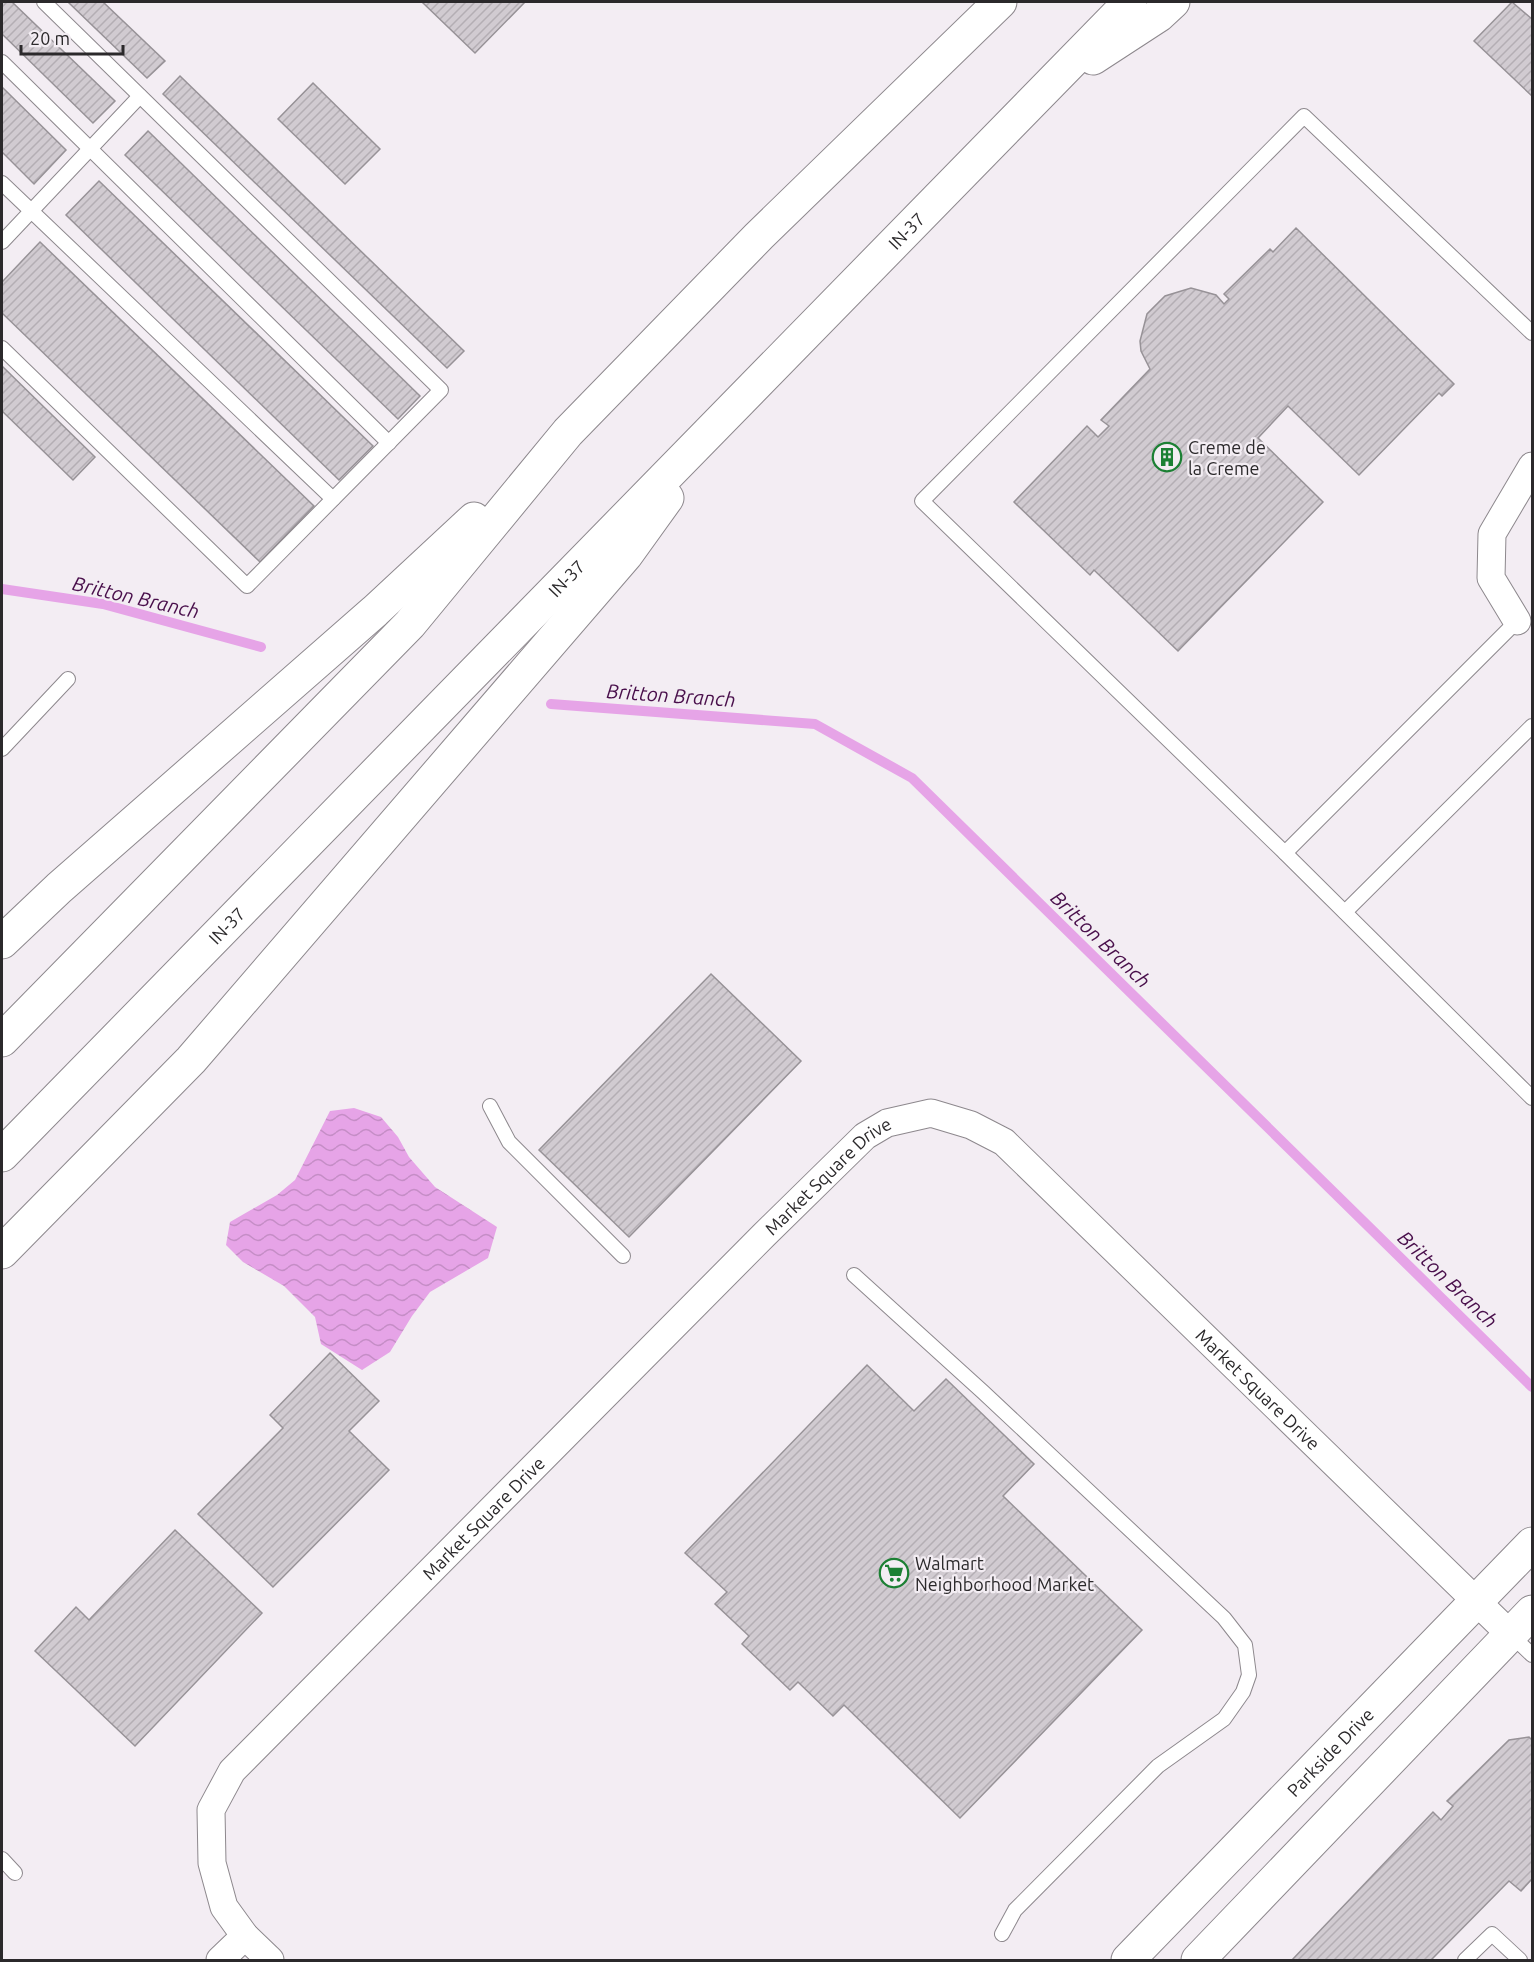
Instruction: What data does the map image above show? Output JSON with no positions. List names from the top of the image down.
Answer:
{
  "streets": {
    "main road": ["IN-37", "Parkside Drive"],
    "street": ["Market Square Drive"]
  },
  "crossings": [
    ["Market Square Drive", "Parkside Drive"]
  ],
  "water": ["Britton Branch"],
  "places": {
    "building": ["Creme de la Creme"],
    "supermarket": ["Walmart Neighborhood Market"]
  },
  "scale_bar": "20 m"
}
